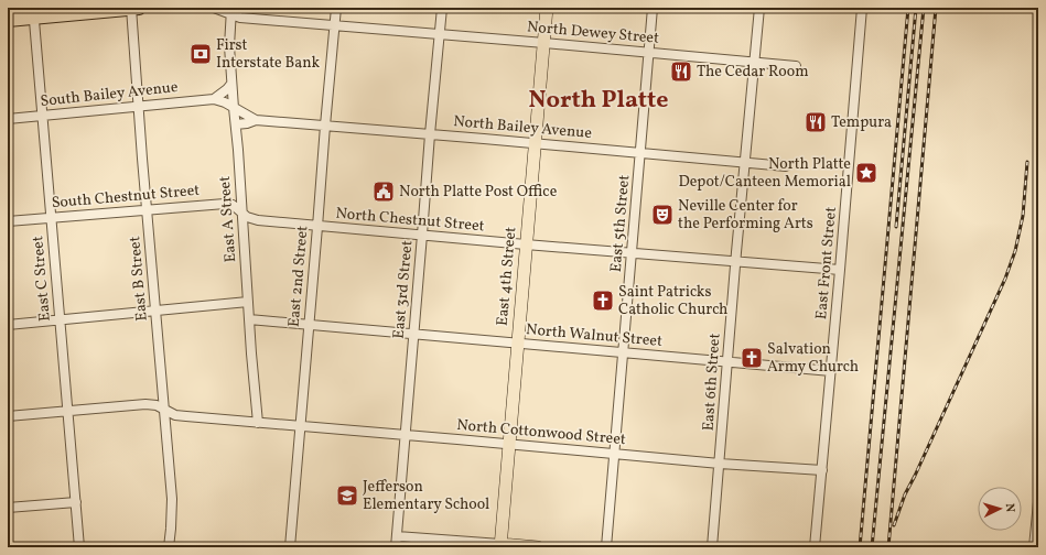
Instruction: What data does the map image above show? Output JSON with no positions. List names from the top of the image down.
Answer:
{
  "streets": {
    "main road": ["East 4th Street"],
    "street": [
      "North Dewey Street",
      "South Bailey Avenue",
      "North Bailey Avenue",
      "South Chestnut Street",
      "East A Street",
      "North Chestnut Street",
      "East 5th Street",
      "East Front Street",
      "East 2nd Street",
      "East C Street",
      "East B Street",
      "East 3rd Street",
      "North Walnut Street",
      "East 6th Street",
      "North Cottonwood Street"
    ]
  },
  "crossings": [
    ["North Dewey Street", "East A Street"],
    ["North Dewey Street", "East 5th Street"],
    ["North Dewey Street", "East 2nd Street"],
    ["North Dewey Street", "East 4th Street"],
    ["North Dewey Street", "East 3rd Street"],
    ["North Dewey Street", "East 6th Street"],
    ["South Bailey Avenue", "North Bailey Avenue"],
    ["South Bailey Avenue", "East A Street"],
    ["South Bailey Avenue", "East C Street"],
    ["South Bailey Avenue", "East B Street"],
    ["North Bailey Avenue", "East A Street"],
    ["North Bailey Avenue", "East 5th Street"],
    ["North Bailey Avenue", "East 2nd Street"],
    ["North Bailey Avenue", "East 4th Street"],
    ["North Bailey Avenue", "East 3rd Street"],
    ["North Bailey Avenue", "East 6th Street"],
    ["South Chestnut Street", "East A Street"],
    ["South Chestnut Street", "North Chestnut Street"],
    ["South Chestnut Street", "East C Street"],
    ["South Chestnut Street", "East B Street"],
    ["East A Street", "North Chestnut Street"],
    ["East A Street", "North Walnut Street"],
    ["East A Street", "North Cottonwood Street"],
    ["North Chestnut Street", "East 5th Street"],
    ["North Chestnut Street", "East Front Street"],
    ["North Chestnut Street", "East 2nd Street"],
    ["North Chestnut Street", "East 4th Street"],
    ["North Chestnut Street", "East 3rd Street"],
    ["North Chestnut Street", "East 6th Street"],
    ["East 5th Street", "North Walnut Street"],
    ["East 5th Street", "North Cottonwood Street"],
    ["East Front Street", "North Walnut Street"],
    ["East Front Street", "North Cottonwood Street"],
    ["East 2nd Street", "North Walnut Street"],
    ["East 2nd Street", "North Cottonwood Street"],
    ["East 4th Street", "North Walnut Street"],
    ["East 4th Street", "North Cottonwood Street"],
    ["East C Street", "North Cottonwood Street"],
    ["East B Street", "North Cottonwood Street"],
    ["East 3rd Street", "North Walnut Street"],
    ["East 3rd Street", "North Cottonwood Street"],
    ["North Walnut Street", "East 6th Street"],
    ["East 6th Street", "North Cottonwood Street"]
  ],
  "districts": ["North Platte"],
  "places": {
    "bank": ["First Interstate Bank"],
    "restaurant": ["The Cedar Room", "Tempura"],
    "place": ["North Platte Depot/Canteen Memorial"],
    "public building": ["North Platte Post Office"],
    "theatre": ["Neville Center for the Performing Arts"],
    "church": ["Saint Patricks Catholic Church", "Salvation Army Church"],
    "school or university": ["Jefferson Elementary School"]
  },
  "north": "right"
}
